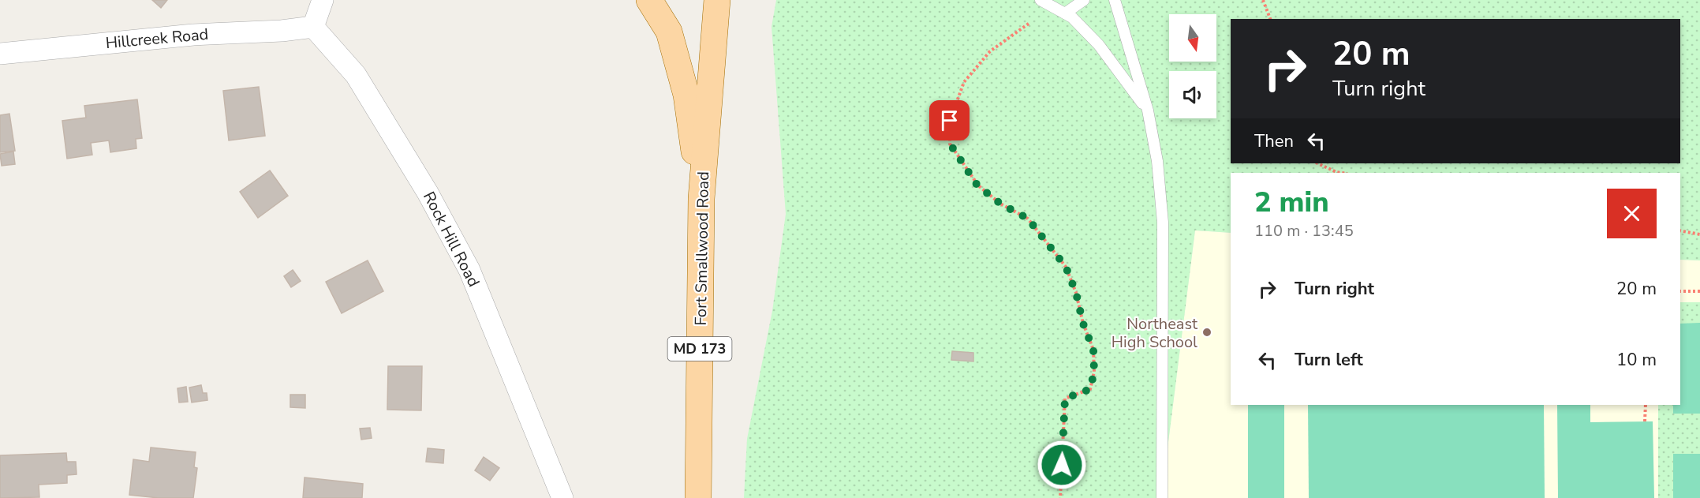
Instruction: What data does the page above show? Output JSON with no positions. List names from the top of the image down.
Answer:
{
  "streets": {
    "main road": ["Fort Smallwood Road", "MD 173"],
    "street": ["Hillcreek Road", "Rock Hill Road"]
  },
  "crossings": [
    ["Hillcreek Road", "Rock Hill Road"],
    ["Fort Smallwood Road", "MD 173"]
  ],
  "places": ["Northeast High School"],
  "north": "bottom",
  "page": {
    "turn": ["20 m", "Turn right"],
    "then": "Then",
    "heading": ["2 min", "110 m · 13:45"],
    "list": [
      {
        "name": "Turn right",
        "value": "20 m"
      },
      {
        "name": "Turn left",
        "value": "10 m"
      }
    ]
  }
}
